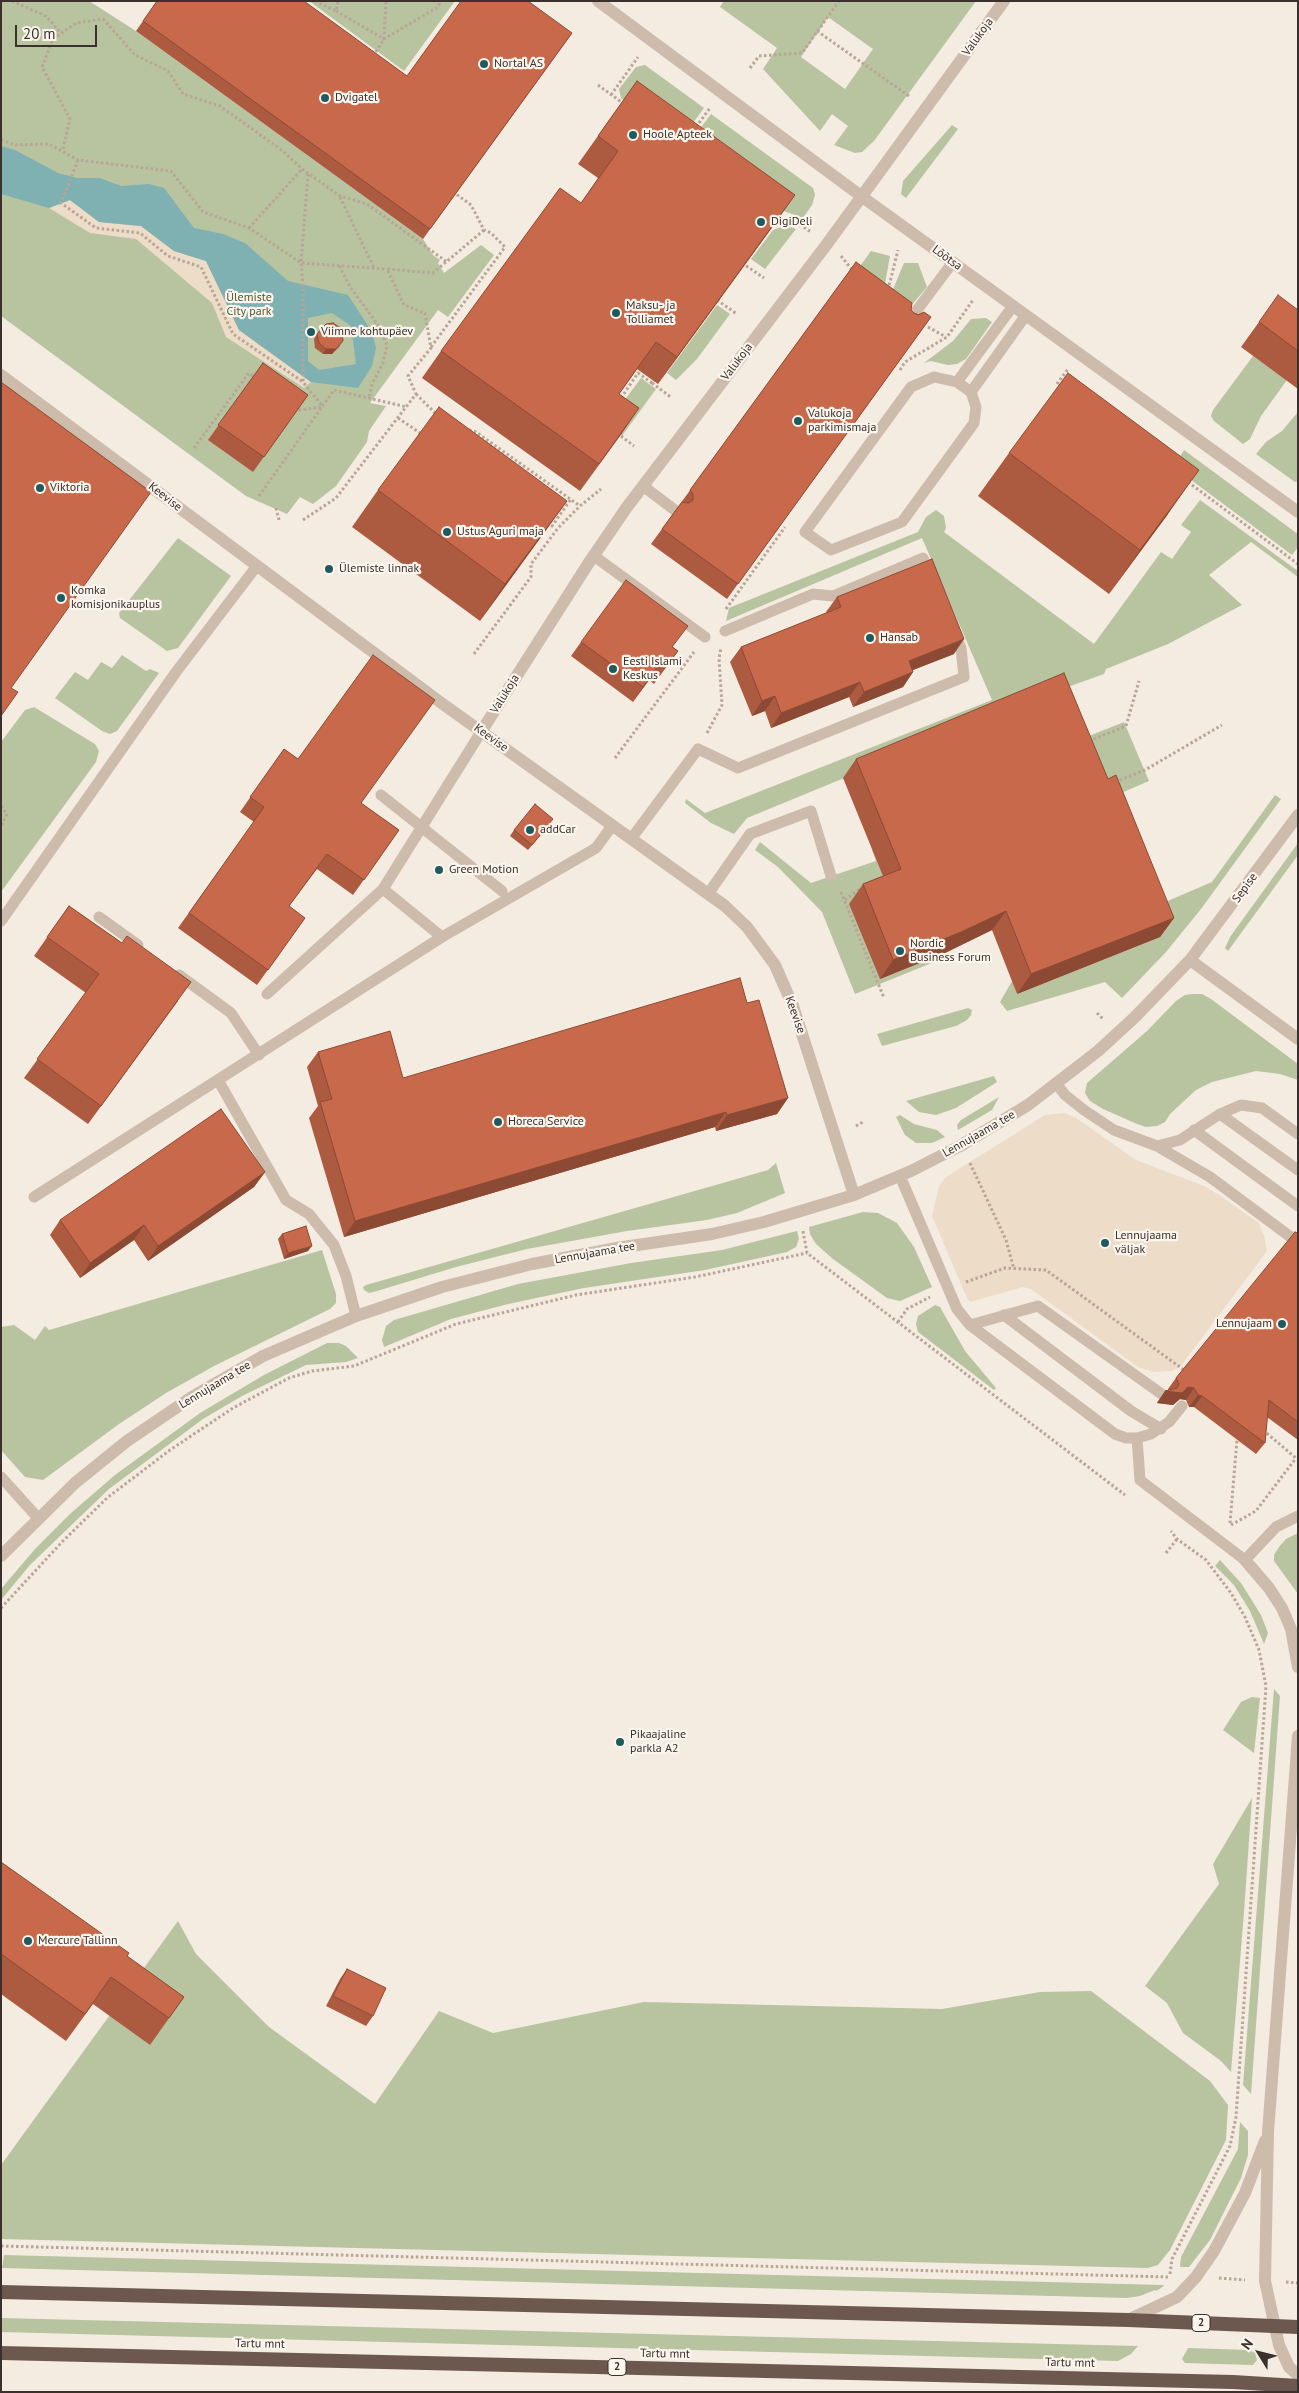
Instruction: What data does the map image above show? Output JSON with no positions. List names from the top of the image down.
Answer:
{
  "streets": {
    "highway": ["2", "Tartu mnt"],
    "street": [
      "Valukoja",
      "Lõõtsa",
      "Keevise",
      "Sepise",
      "Lennujaama tee"
    ]
  },
  "crossings": [
    ["Valukoja", "Lõõtsa"],
    ["Valukoja", "Keevise"],
    ["Keevise", "Lennujaama tee"],
    ["Sepise", "Lennujaama tee"]
  ],
  "parks": ["Ülemiste City park"],
  "places": [
    "Nortal AS",
    "Dvigatel",
    "Hoole Apteek",
    "DigiDeli",
    "Maksu- ja Tolliamet",
    "Viimne kohtupäev",
    "Valukoja parkimismaja",
    "Viktoria",
    "Ustus Aguri maja",
    "Ülemiste linnak",
    "Komka komisjonikauplus",
    "Hansab",
    "Eesti Islami Keskus",
    "addCar",
    "Green Motion",
    "Nordic Business Forum",
    "Horeca Service",
    "Lennujaama väljak",
    "Lennujaam",
    "Pikaajaline parkla A2",
    "Mercure Tallinn"
  ],
  "scale_bar": "20 m",
  "north": "top left"
}
